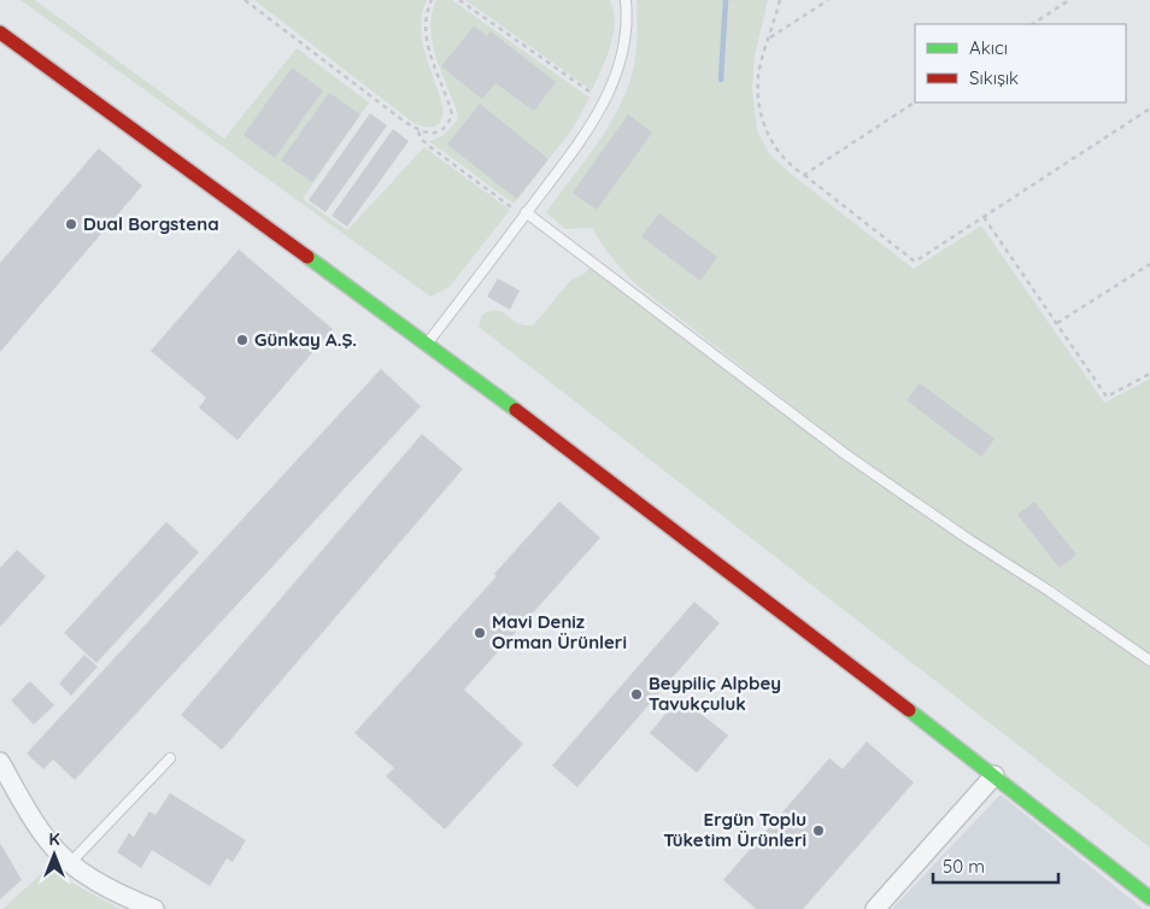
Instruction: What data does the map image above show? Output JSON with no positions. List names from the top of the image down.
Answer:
{
  "places": [
    "Dual Borgstena",
    "Günkay A.Ş.",
    "Mavi Deniz Orman Ürünleri",
    "Beypiliç Alpbey Tavukçuluk",
    "Ergün Toplu Tüketim Ürünleri"
  ],
  "legend": ["Akıcı", "Sıkışık"],
  "scale_bar": "50 m",
  "north": "top"
}
